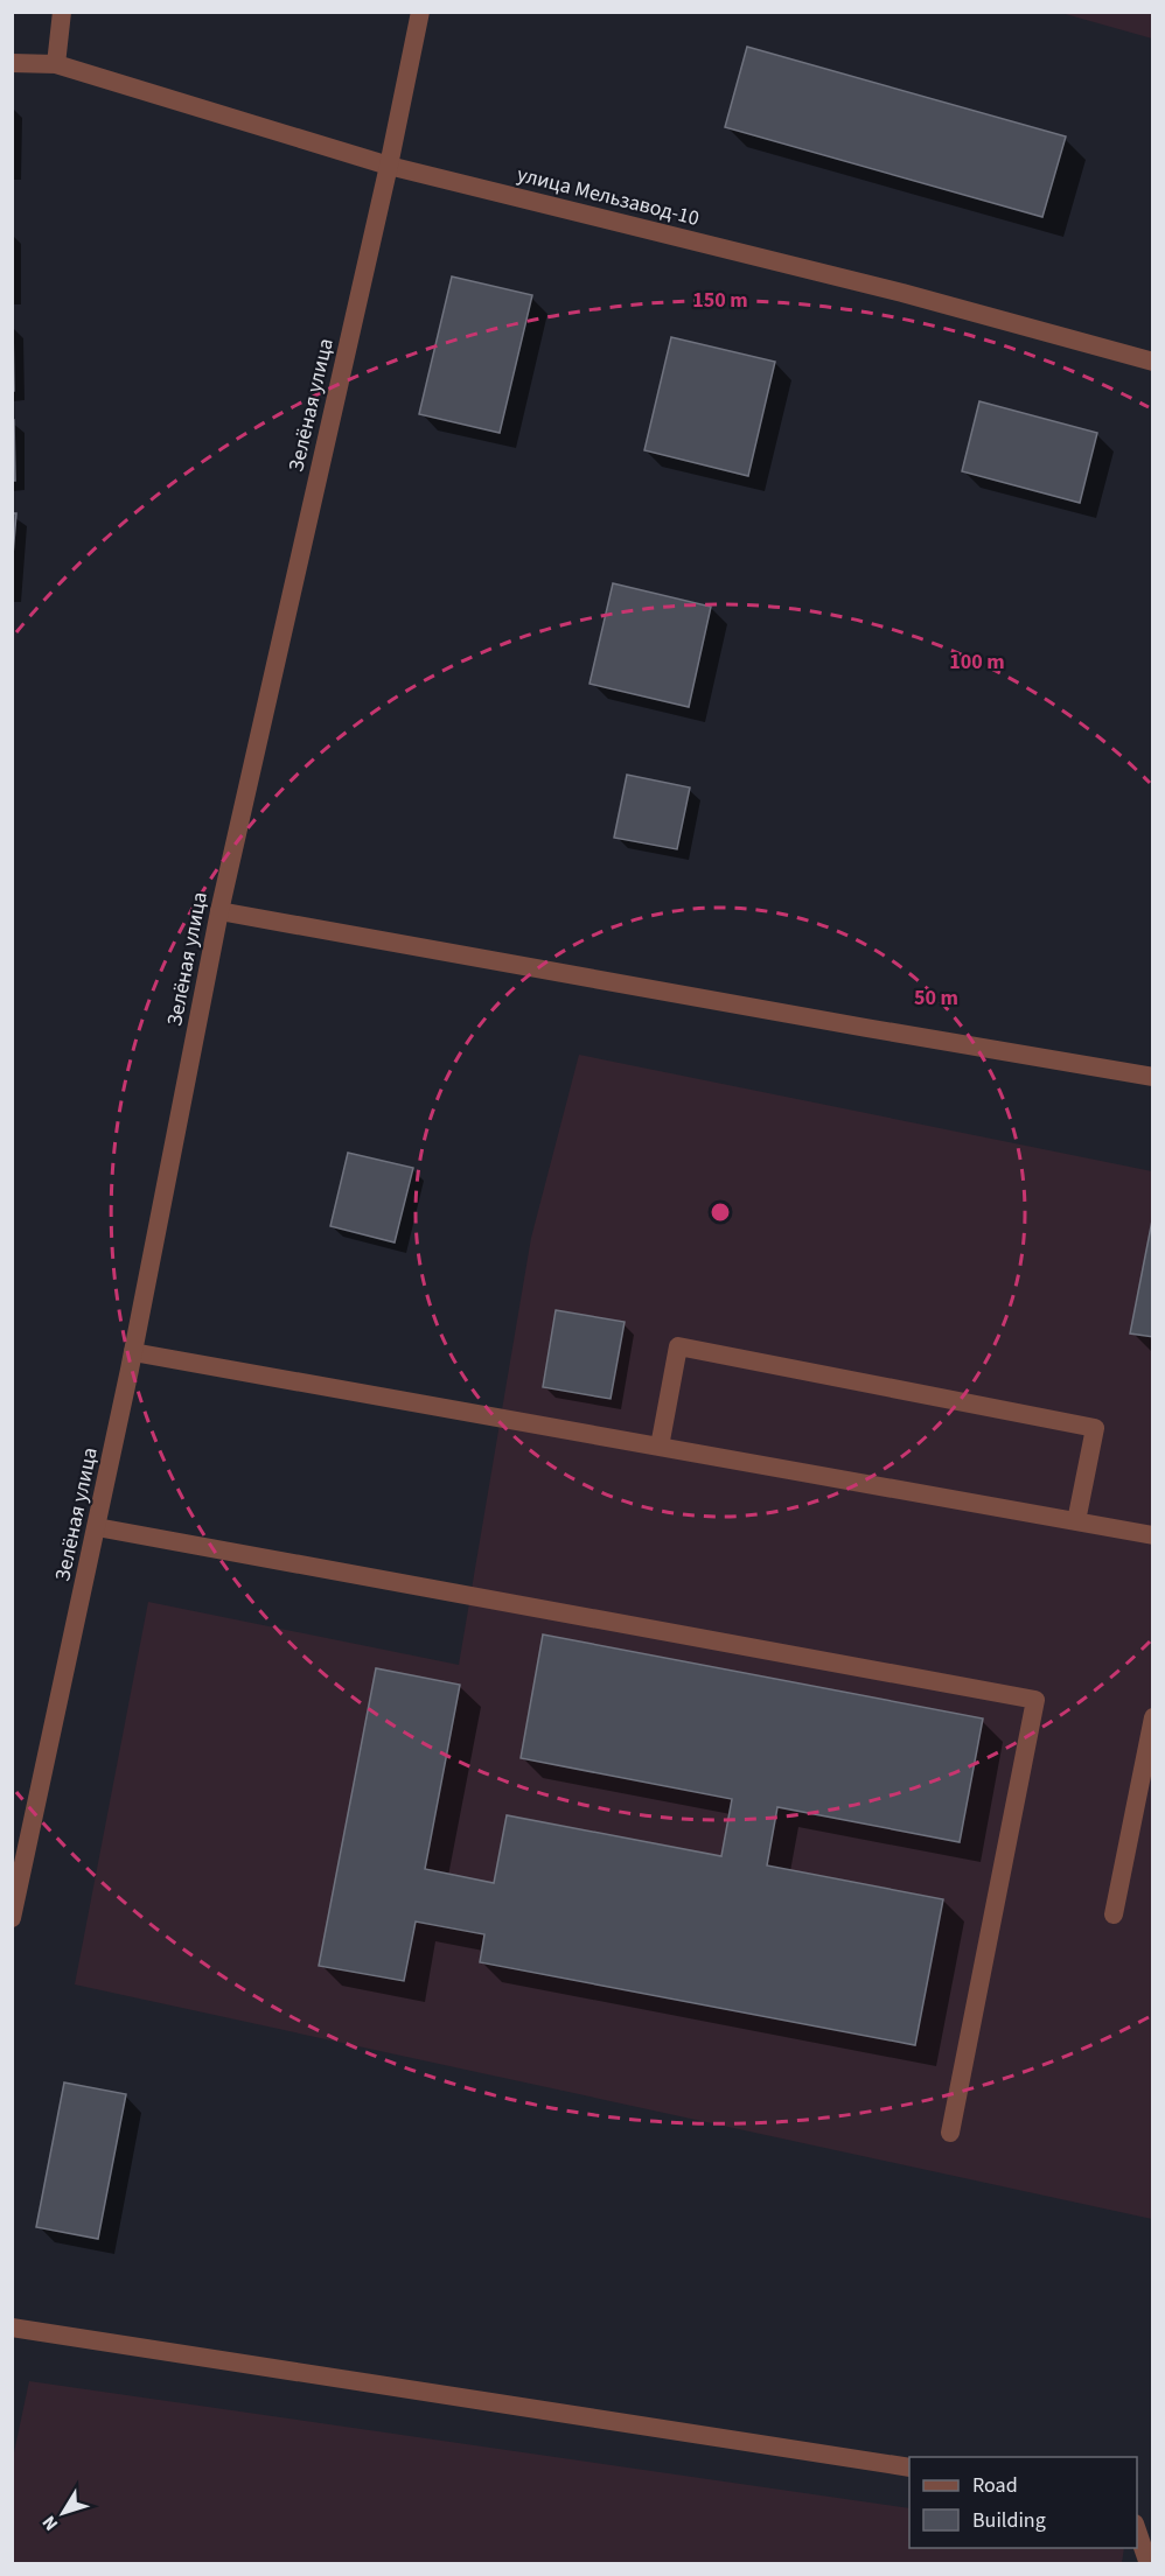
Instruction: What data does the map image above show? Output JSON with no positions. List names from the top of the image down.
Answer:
{
  "streets": {
    "street": ["улица Мельзавод-10", "Зелёная улица"]
  },
  "crossings": [
    ["улица Мельзавод-10", "Зелёная улица"]
  ],
  "legend": ["Road", "Building"],
  "north": "bottom left",
  "rings": ["150 m", "100 m", "50 m"]
}
